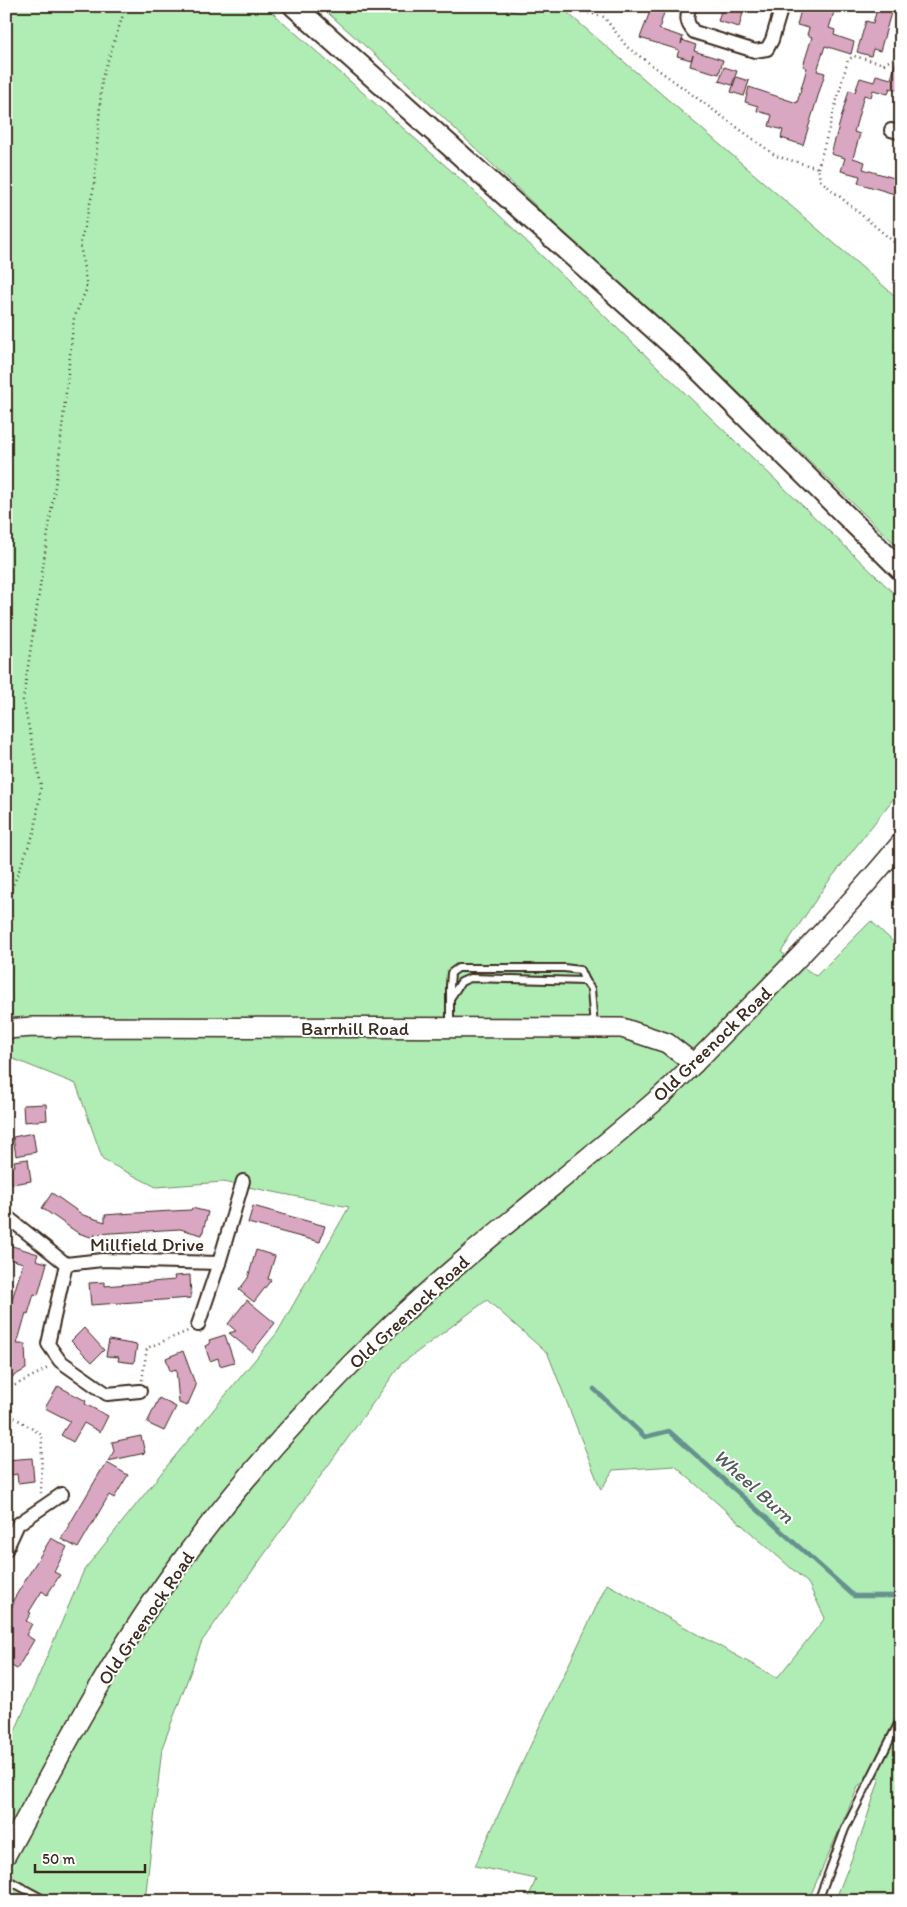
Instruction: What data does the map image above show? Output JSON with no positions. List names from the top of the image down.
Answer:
{
  "streets": {
    "street": ["Barrhill Road", "Old Greenock Road", "Millfield Drive"]
  },
  "crossings": [
    ["Barrhill Road", "Old Greenock Road"]
  ],
  "water": ["Wheel Burn"],
  "scale_bar": "50 m"
}
